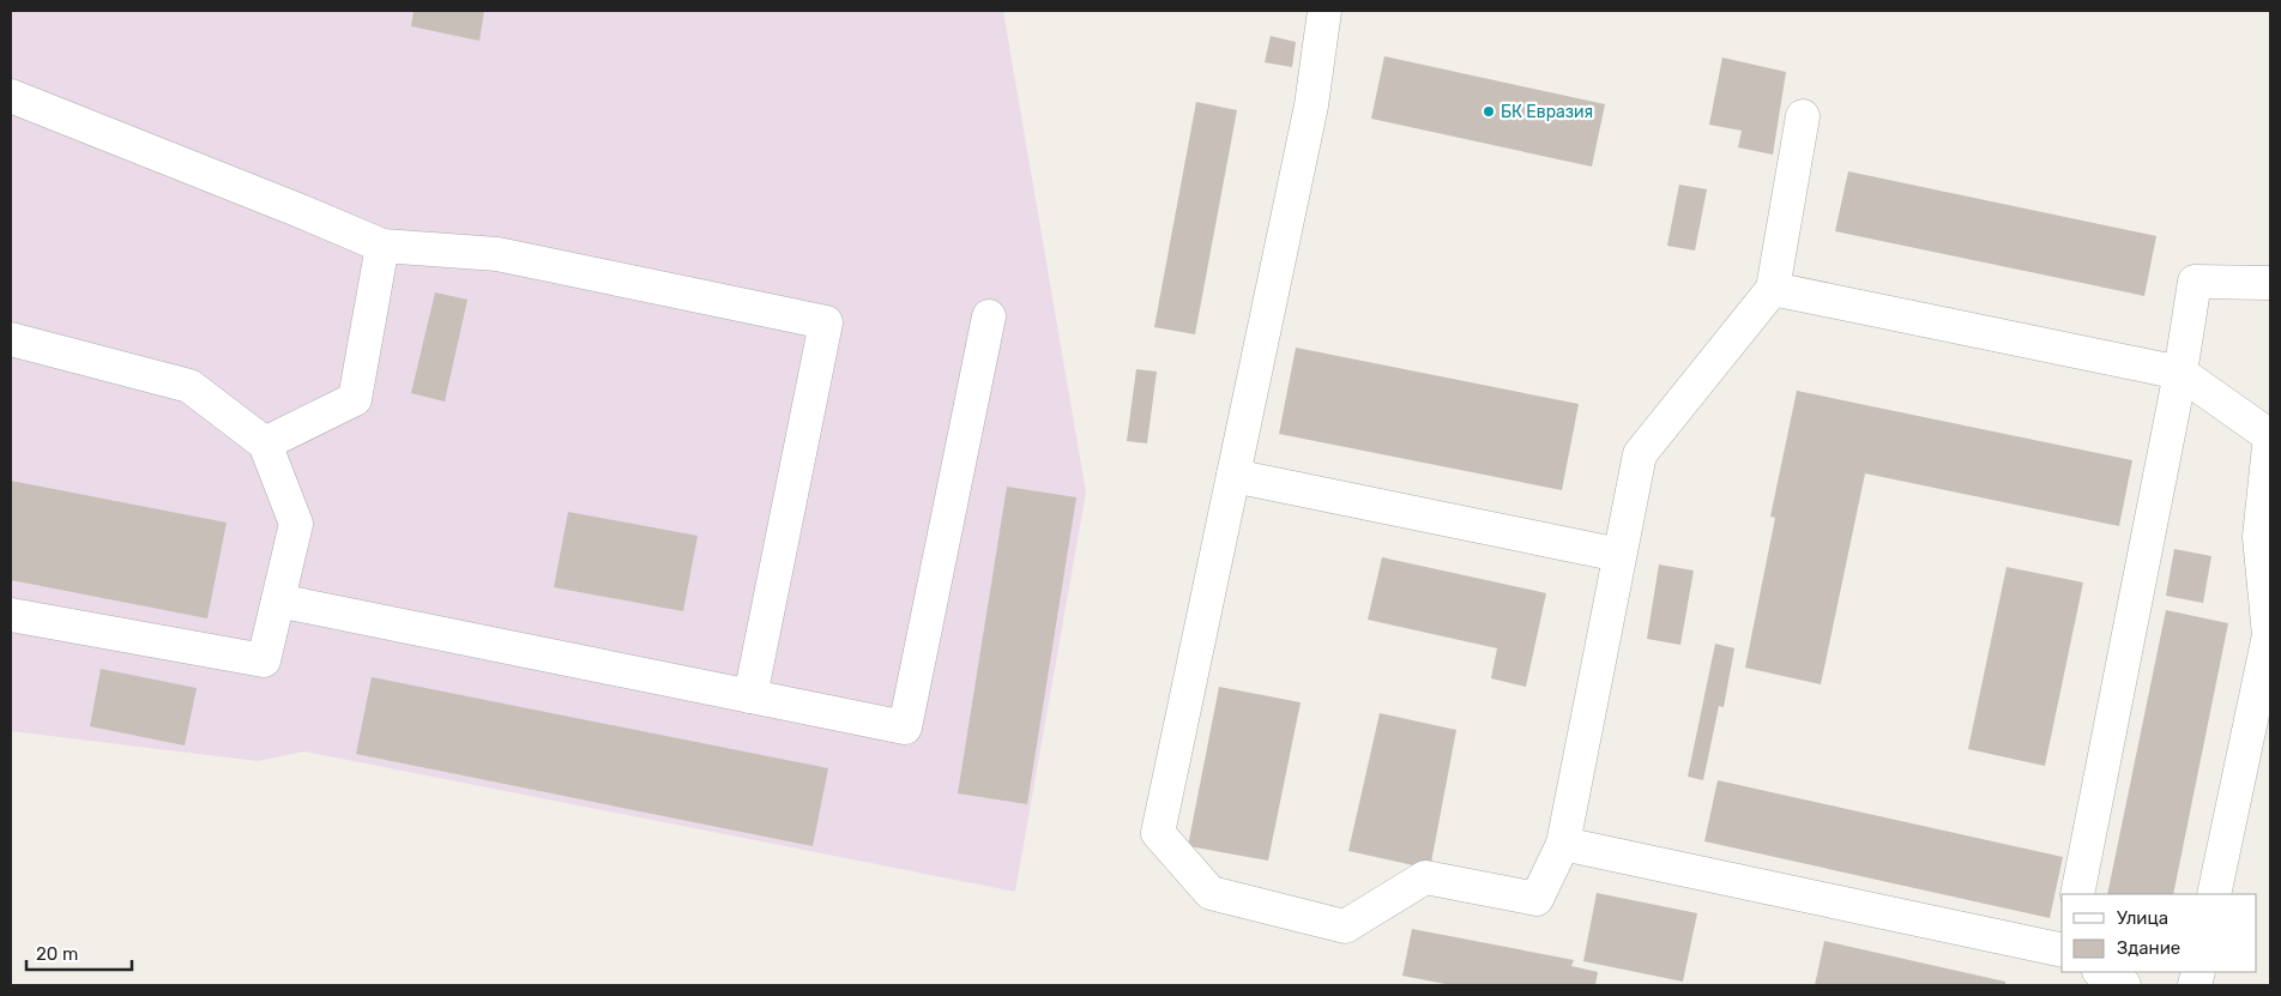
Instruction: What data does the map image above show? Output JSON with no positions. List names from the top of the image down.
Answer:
{
  "places": ["БК Евразия"],
  "legend": ["Улица", "Здание"],
  "scale_bar": "20 m"
}
